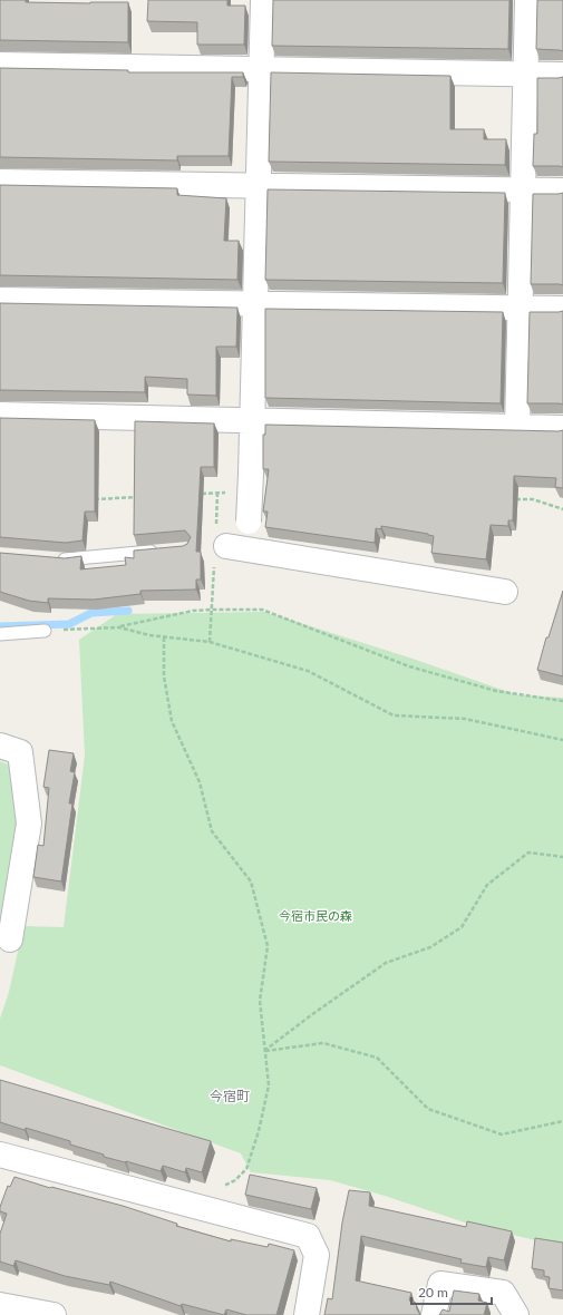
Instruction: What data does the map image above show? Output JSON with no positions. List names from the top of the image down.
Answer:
{
  "districts": ["今宿町"],
  "parks": ["今宿市民の森"],
  "scale_bar": "20 m"
}
